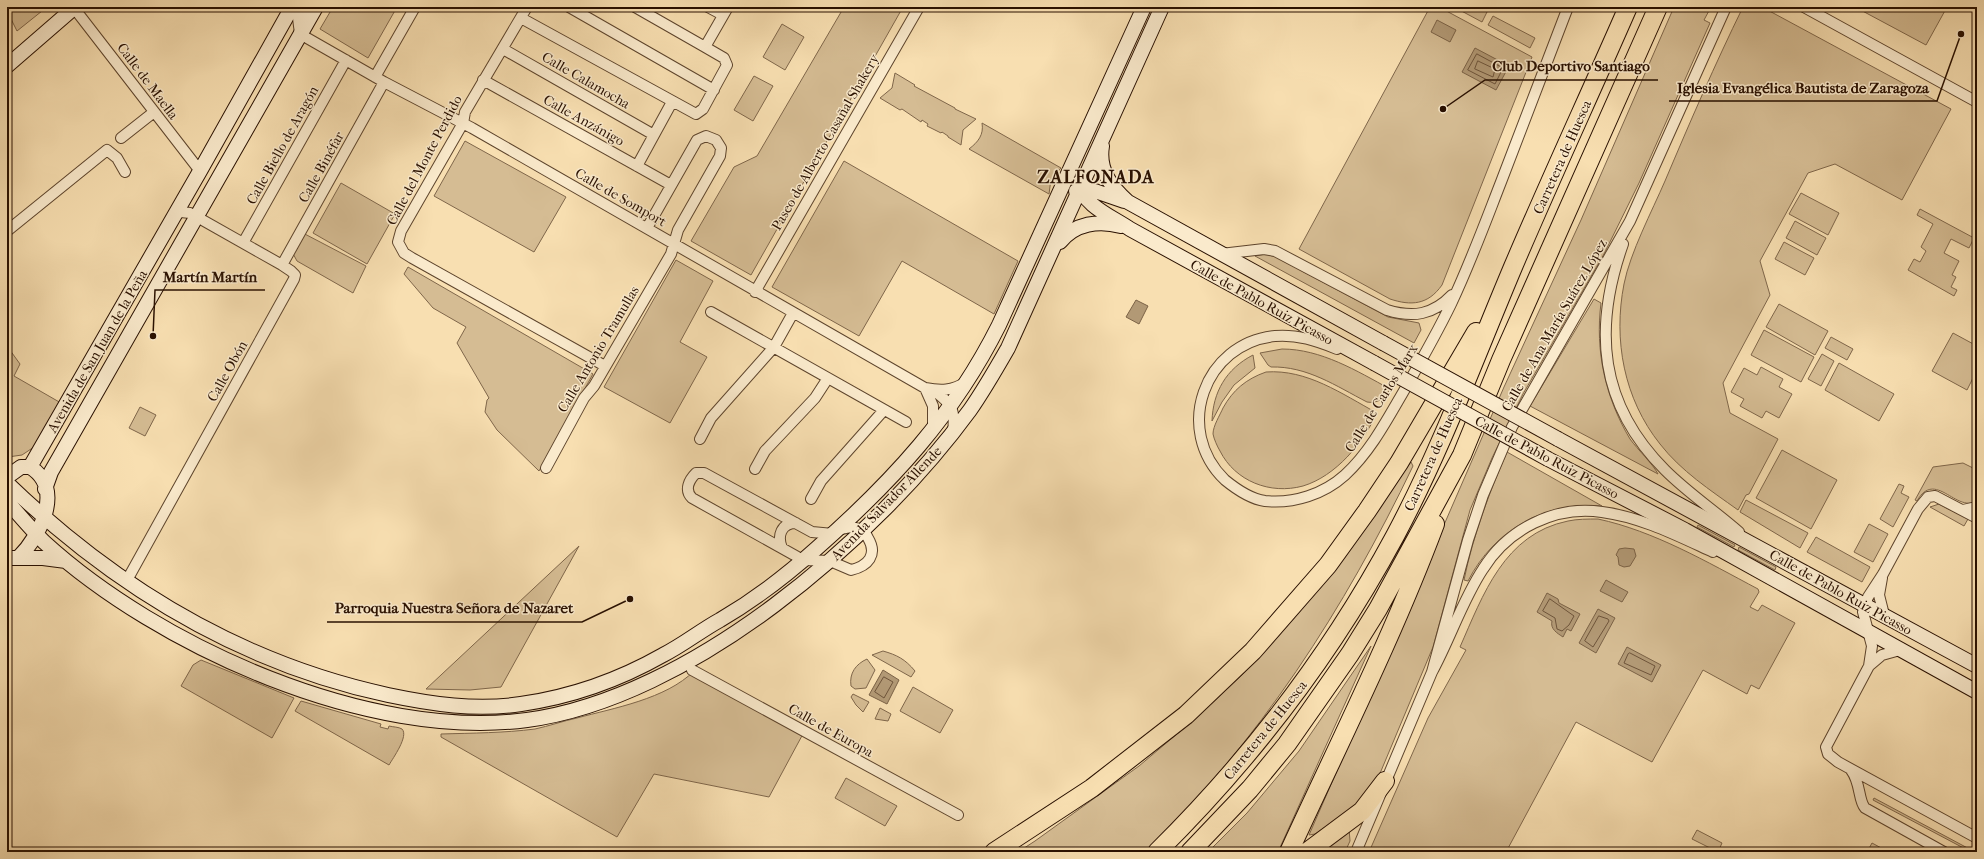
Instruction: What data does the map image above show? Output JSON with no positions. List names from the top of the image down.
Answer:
{
  "streets": {
    "highway": ["Carretera de Huesca"],
    "main road": ["Calle de Pablo Ruiz Picasso", "Avenida de San Juan de la Peña", "Avenida Salvador Allende"],
    "street": [
      "Calle Calamocha",
      "Calle de Maella",
      "Calle Anzánigo",
      "Paseo de Alberto Casañal Shakery",
      "Calle Biello de Aragón",
      "Calle del Monte Perdido",
      "Calle Binéfar",
      "Calle de Somport",
      "Calle de Ana María Suárez López",
      "Calle Antonio Tramullas",
      "Calle Obón",
      "Calle de Carlos Marx",
      "Calle de Europa"
    ]
  },
  "crossings": [
    ["Calle Calamocha", "Calle del Monte Perdido"],
    ["Calle de Maella", "Avenida de San Juan de la Peña"],
    ["Calle Anzánigo", "Calle del Monte Perdido"],
    ["Calle Anzánigo", "Calle Antonio Tramullas"],
    ["Paseo de Alberto Casañal Shakery", "Calle de Somport"],
    ["Calle Biello de Aragón", "Calle de Somport"],
    ["Calle Biello de Aragón", "Calle Obón"],
    ["Calle del Monte Perdido", "Calle de Somport"],
    ["Calle del Monte Perdido", "Calle Antonio Tramullas"],
    ["Calle Binéfar", "Calle de Somport"],
    ["Calle Binéfar", "Calle Obón"],
    ["Calle de Somport", "Calle Antonio Tramullas"],
    ["Calle de Somport", "Avenida de San Juan de la Peña"],
    ["Calle de Pablo Ruiz Picasso", "Calle de Ana María Suárez López"],
    ["Calle de Pablo Ruiz Picasso", "Calle de Carlos Marx"],
    ["Calle de Pablo Ruiz Picasso", "Avenida Salvador Allende"],
    ["Avenida de San Juan de la Peña", "Calle Obón"],
    ["Avenida de San Juan de la Peña", "Avenida Salvador Allende"],
    ["Calle Obón", "Avenida Salvador Allende"]
  ],
  "districts": ["ZALFONADA"],
  "places": [
    "Iglesia Evangélica Bautista de Zaragoza",
    "Club Deportivo Santiago",
    "Martín Martín",
    "Parroquia Nuestra Señora de Nazaret"
  ]
}
